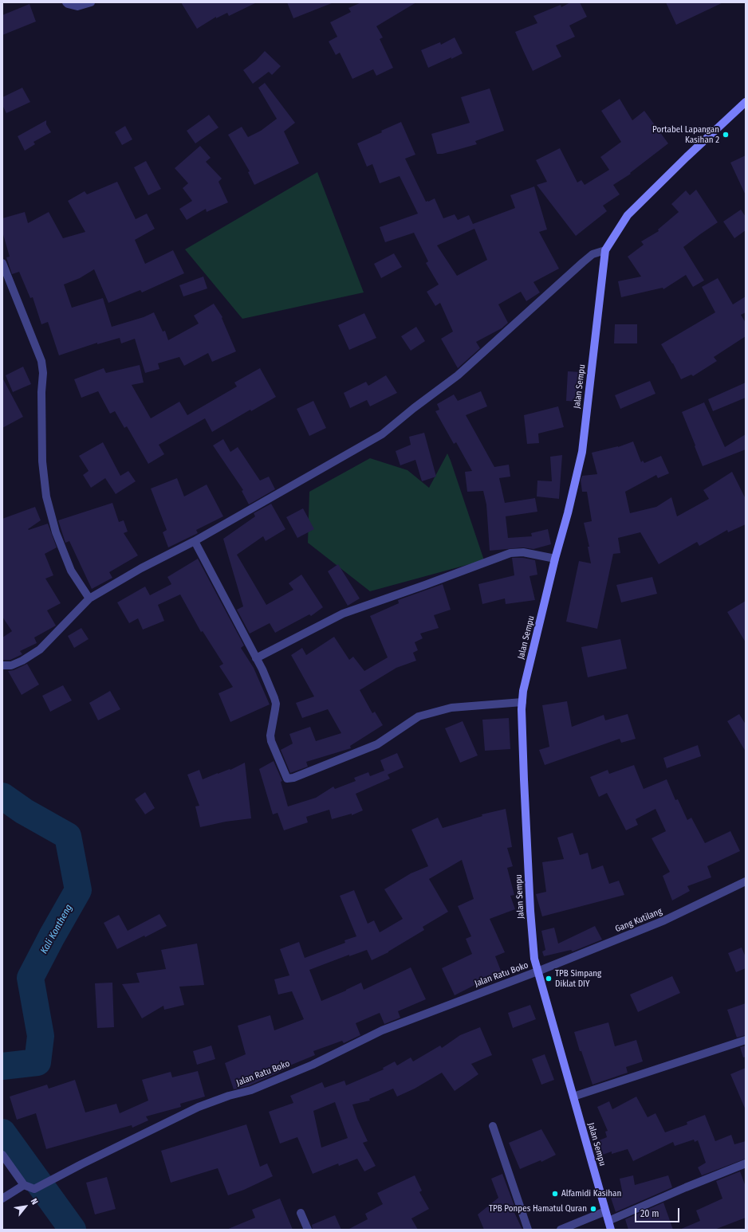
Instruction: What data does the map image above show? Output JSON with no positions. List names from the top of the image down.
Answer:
{
  "streets": {
    "main road": ["Jalan Sempu"],
    "street": ["Gang Kutilang", "Jalan Ratu Boko"]
  },
  "crossings": [
    ["Jalan Sempu", "Gang Kutilang"],
    ["Jalan Sempu", "Jalan Ratu Boko"],
    ["Gang Kutilang", "Jalan Ratu Boko"]
  ],
  "water": ["Kali Kontheng"],
  "places": [
    "Portabel Lapangan Kasihan 2",
    "TPB Simpang Diklat DIY",
    "Alfamidi Kasihan",
    "TPB Ponpes Hamatul Quran"
  ],
  "scale_bar": "20 m",
  "north": "top right"
}
